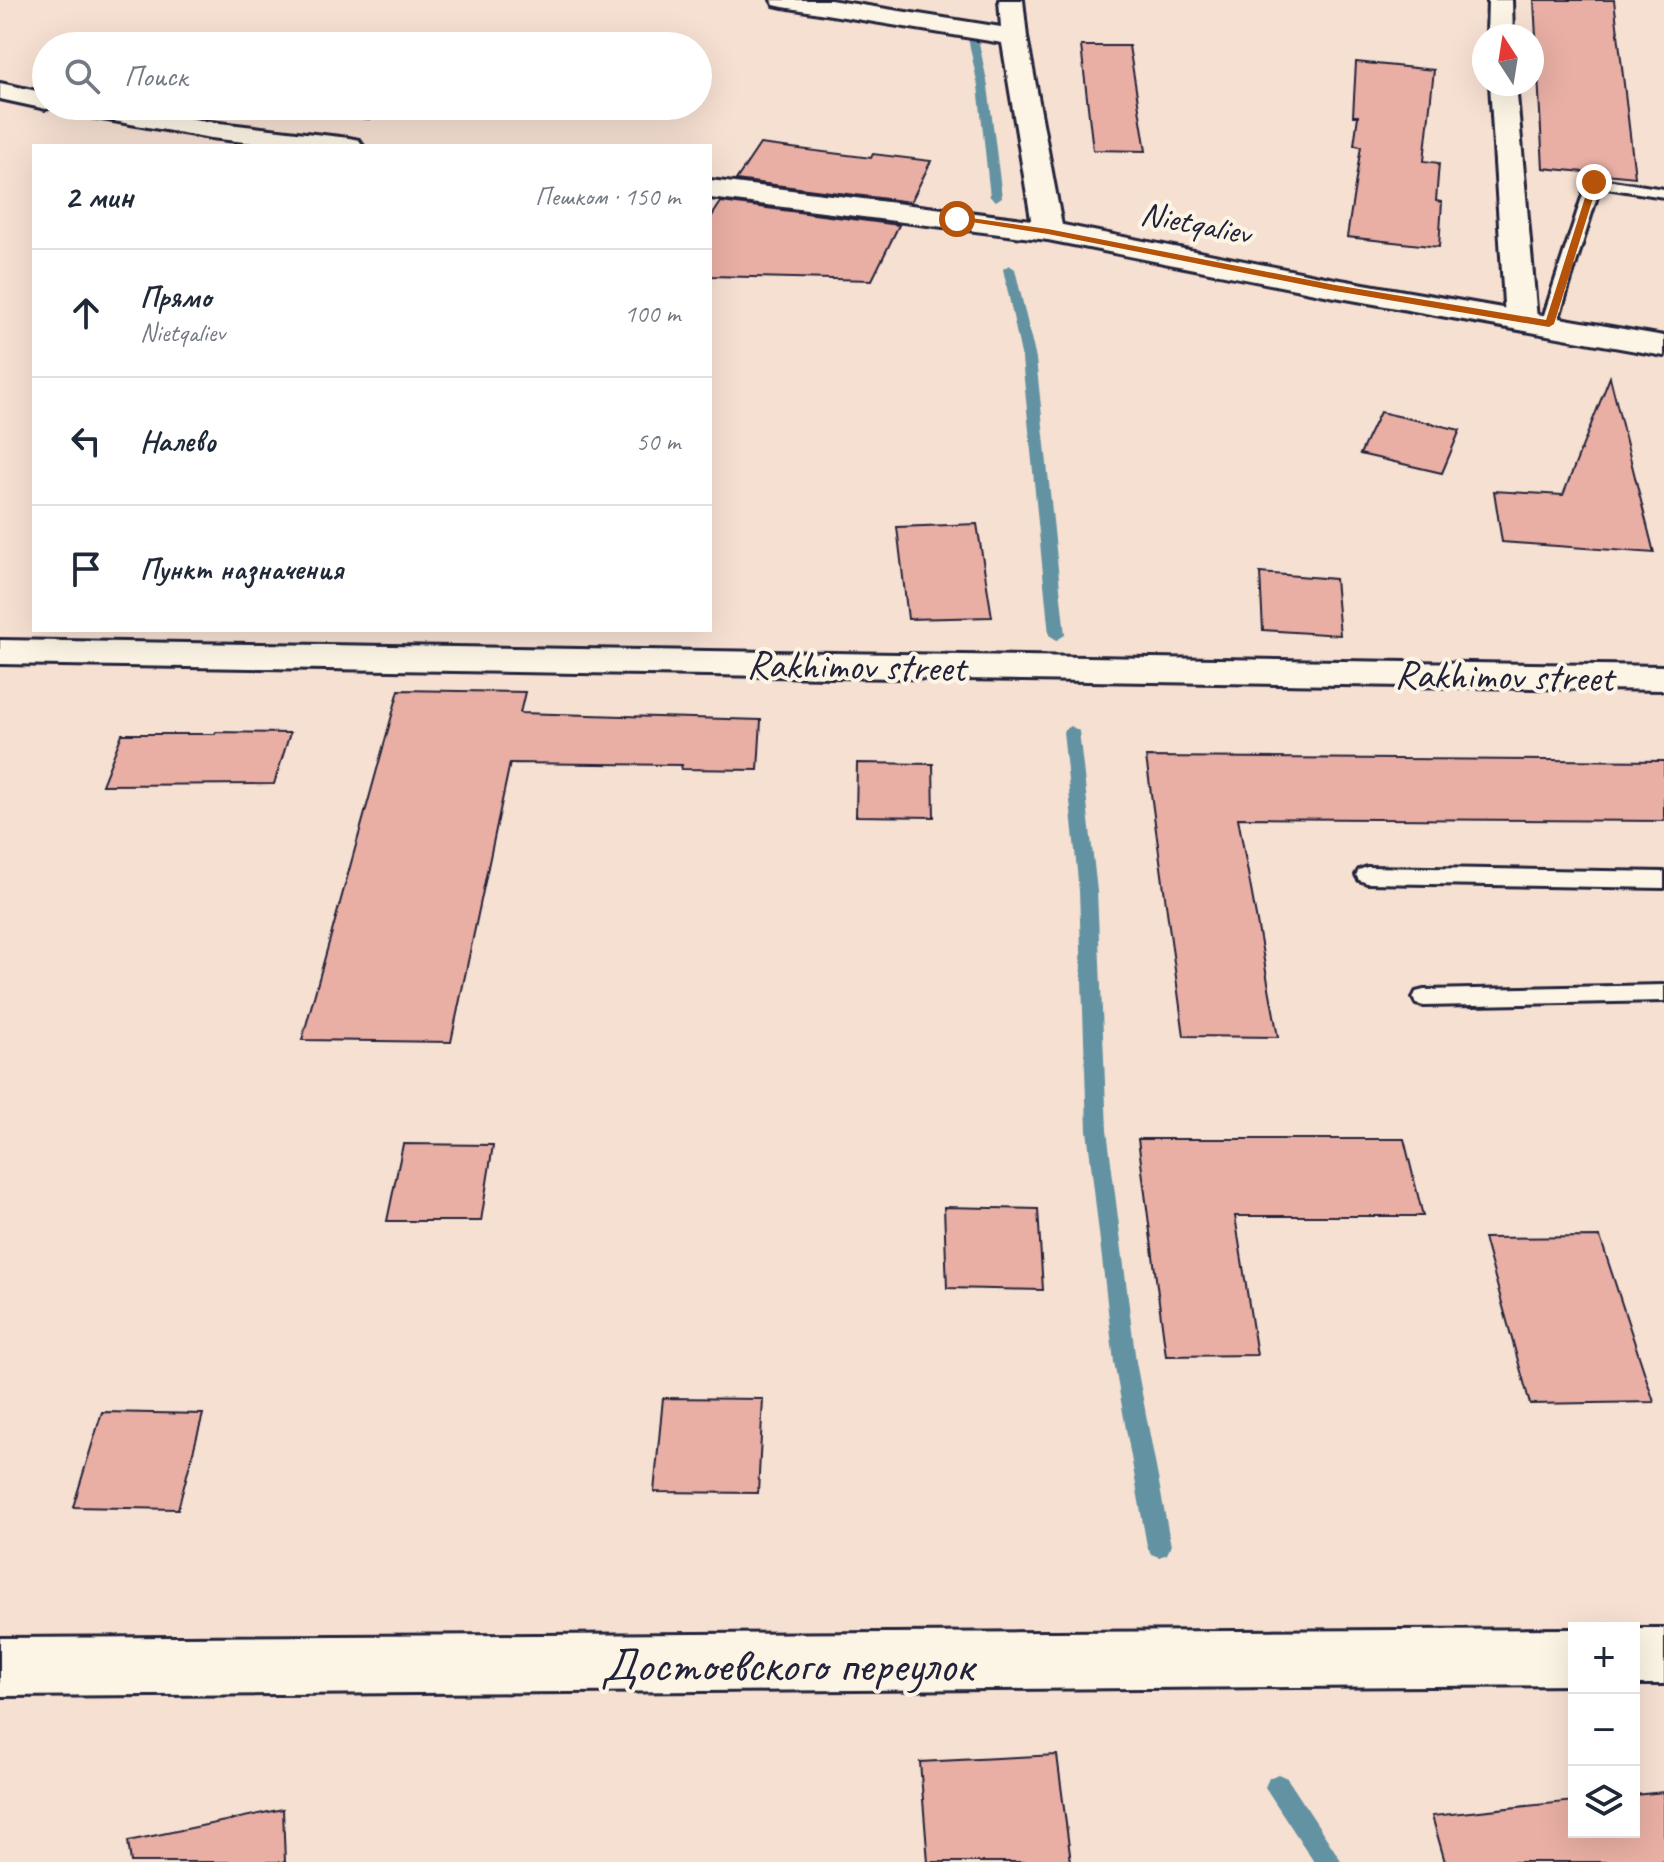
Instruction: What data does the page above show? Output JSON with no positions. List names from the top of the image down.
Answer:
{
  "streets": {
    "street": ["Nietqaliev", "Rakhimov street", "Достоевского переулок"]
  },
  "north": "top",
  "page": {
    "search": "Поиск",
    "heading": ["2 мин", "Пешком · 150 m"],
    "list": [
      ["Прямо", "Nietqaliev", "100 m"],
      ["Налево", "50 m"],
      "Пункт назначения"
    ],
    "map_buttons": ["+", "−"]
  }
}
